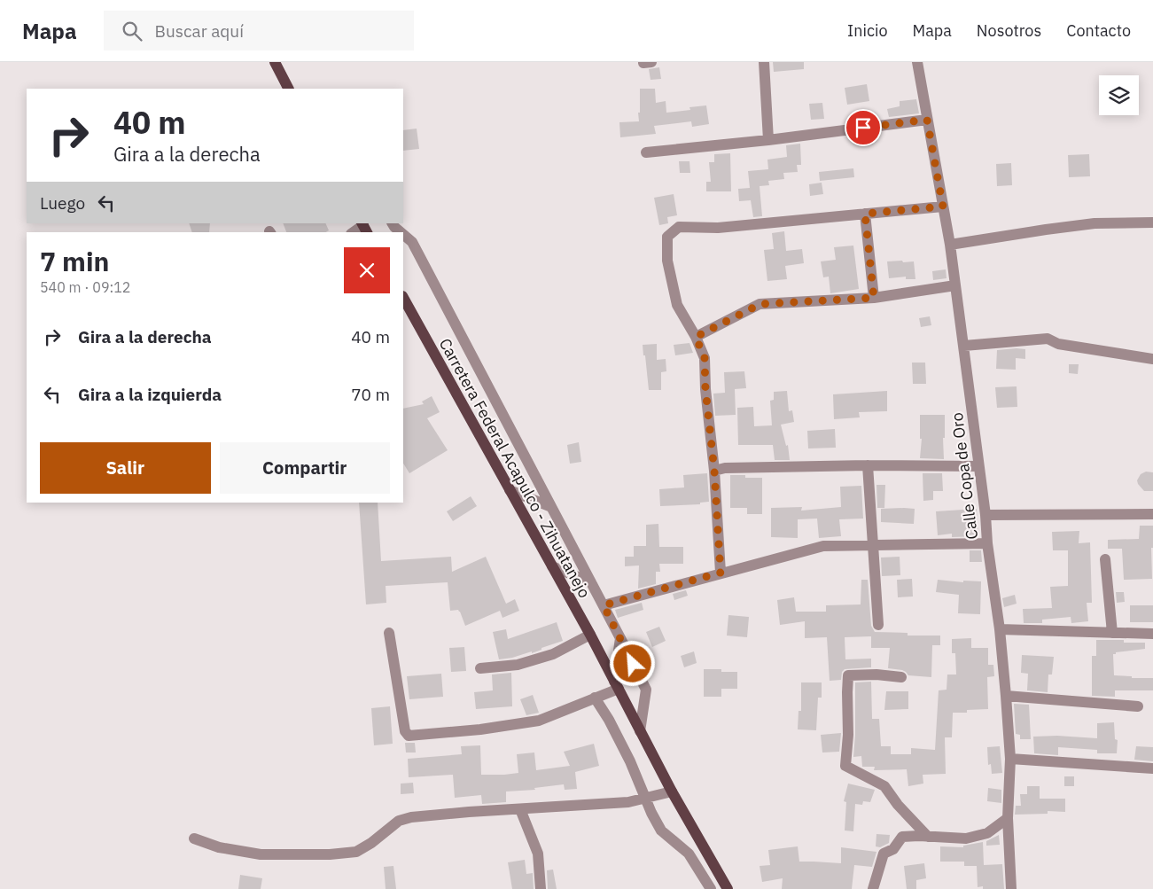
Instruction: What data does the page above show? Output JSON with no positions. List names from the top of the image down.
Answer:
{
  "streets": {
    "main road": ["Carretera Federal Acapulco - Zihuatanejo"],
    "street": ["Calle Copa de Oro"]
  },
  "page": {
    "header": "Mapa",
    "search": "Buscar aquí",
    "nav": [
      "Inicio",
      "Mapa",
      "Nosotros",
      "Contacto"
    ],
    "turn": ["40 m", "Gira a la derecha"],
    "then": "Luego",
    "heading": ["7 min", "540 m · 09:12"],
    "list": [
      {
        "name": "Gira a la derecha",
        "value": "40 m"
      },
      {
        "name": "Gira a la izquierda",
        "value": "70 m"
      }
    ],
    "buttons": ["Salir", "Compartir"]
  }
}
